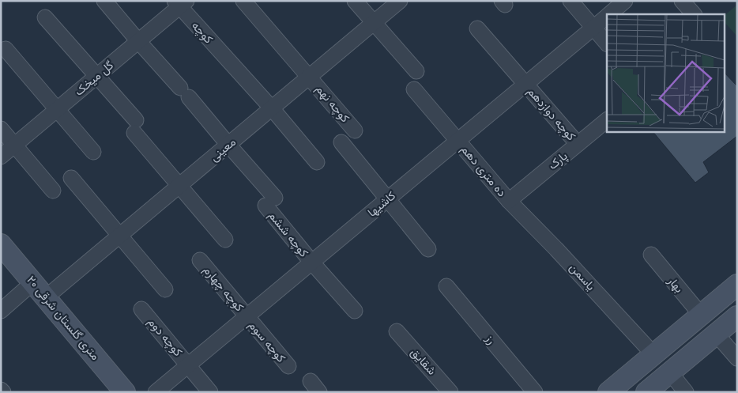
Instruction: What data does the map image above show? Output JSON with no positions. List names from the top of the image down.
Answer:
{
  "streets": {
    "main road": ["۲۰ متری گلستان شرقی"],
    "street": [
      "کوچه",
      "گل میخک",
      "کوچه نهم",
      "کوچه دوازدهم",
      "معینی",
      "پارک",
      "ده متری دهم",
      "کاشیها",
      "کوچه ششم",
      "یاسمن",
      "بهار",
      "کوچه چهارم",
      "کوچه دوم",
      "رز",
      "کوچه سوم",
      "شقایق"
    ]
  },
  "crossings": [
    ["کوچه", "گل میخک"],
    ["کوچه", "معینی"],
    ["کوچه نهم", "معینی"],
    ["کوچه دوازدهم", "پارک"],
    ["کوچه دوازدهم", "کاشیها"],
    ["معینی", "کوچه ششم"],
    ["معینی", "۲۰ متری گلستان شرقی"],
    ["پارک", "ده متری دهم"],
    ["پارک", "یاسمن"],
    ["ده متری دهم", "کاشیها"],
    ["ده متری دهم", "یاسمن"],
    ["کاشیها", "کوچه ششم"],
    ["کاشیها", "کوچه چهارم"],
    ["کاشیها", "کوچه دوم"],
    ["کاشیها", "کوچه سوم"],
    ["کوچه چهارم", "کوچه سوم"]
  ]
}
